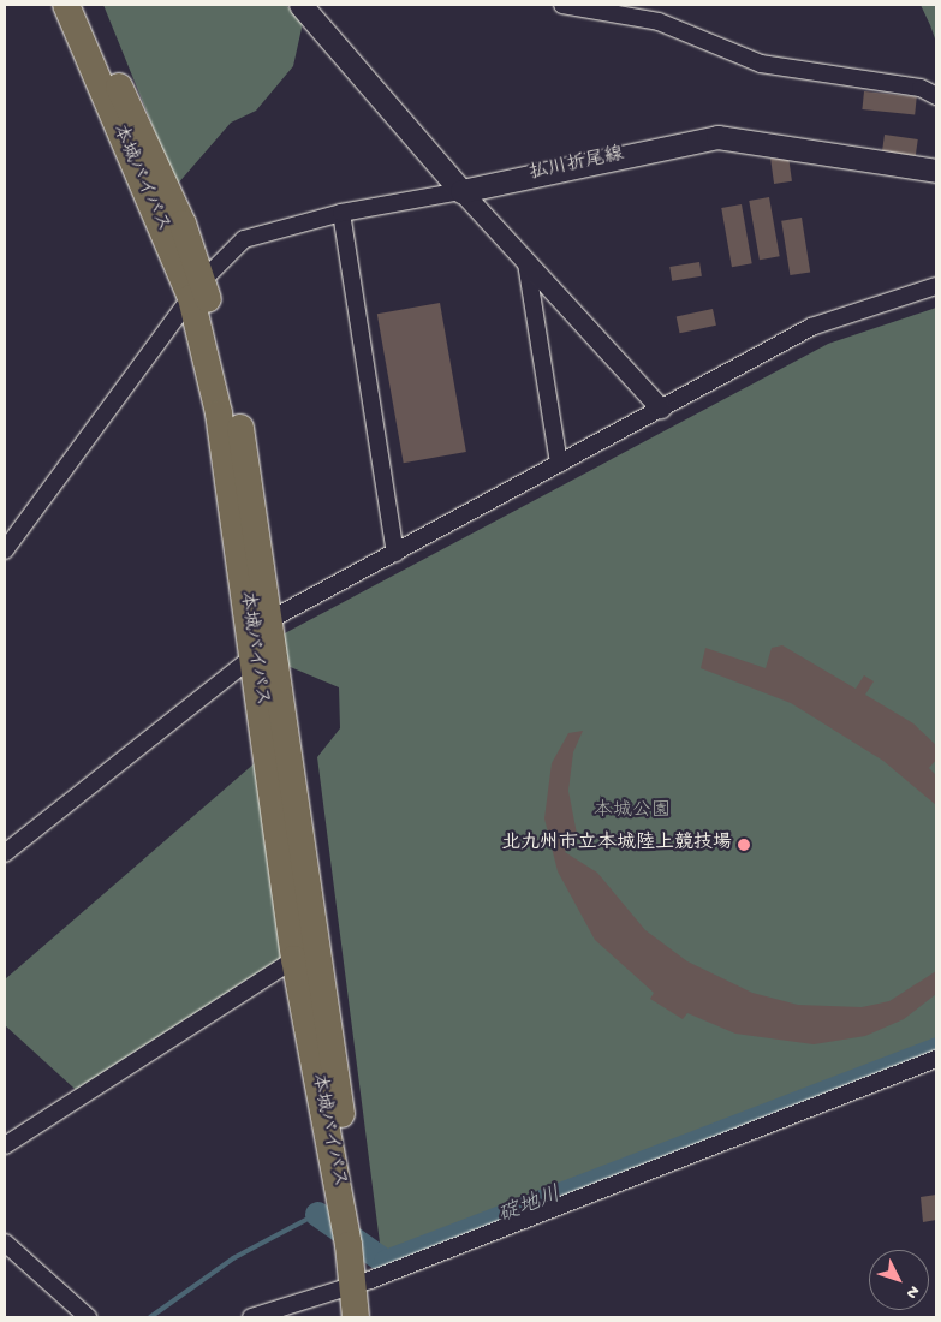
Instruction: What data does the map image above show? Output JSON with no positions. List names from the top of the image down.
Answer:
{
  "streets": {
    "highway": ["本城バイパス"],
    "main road": ["払川折尾線"]
  },
  "water": ["碇地川"],
  "parks": ["本城公園"],
  "places": ["北九州市立本城陸上競技場"],
  "north": "bottom right"
}
